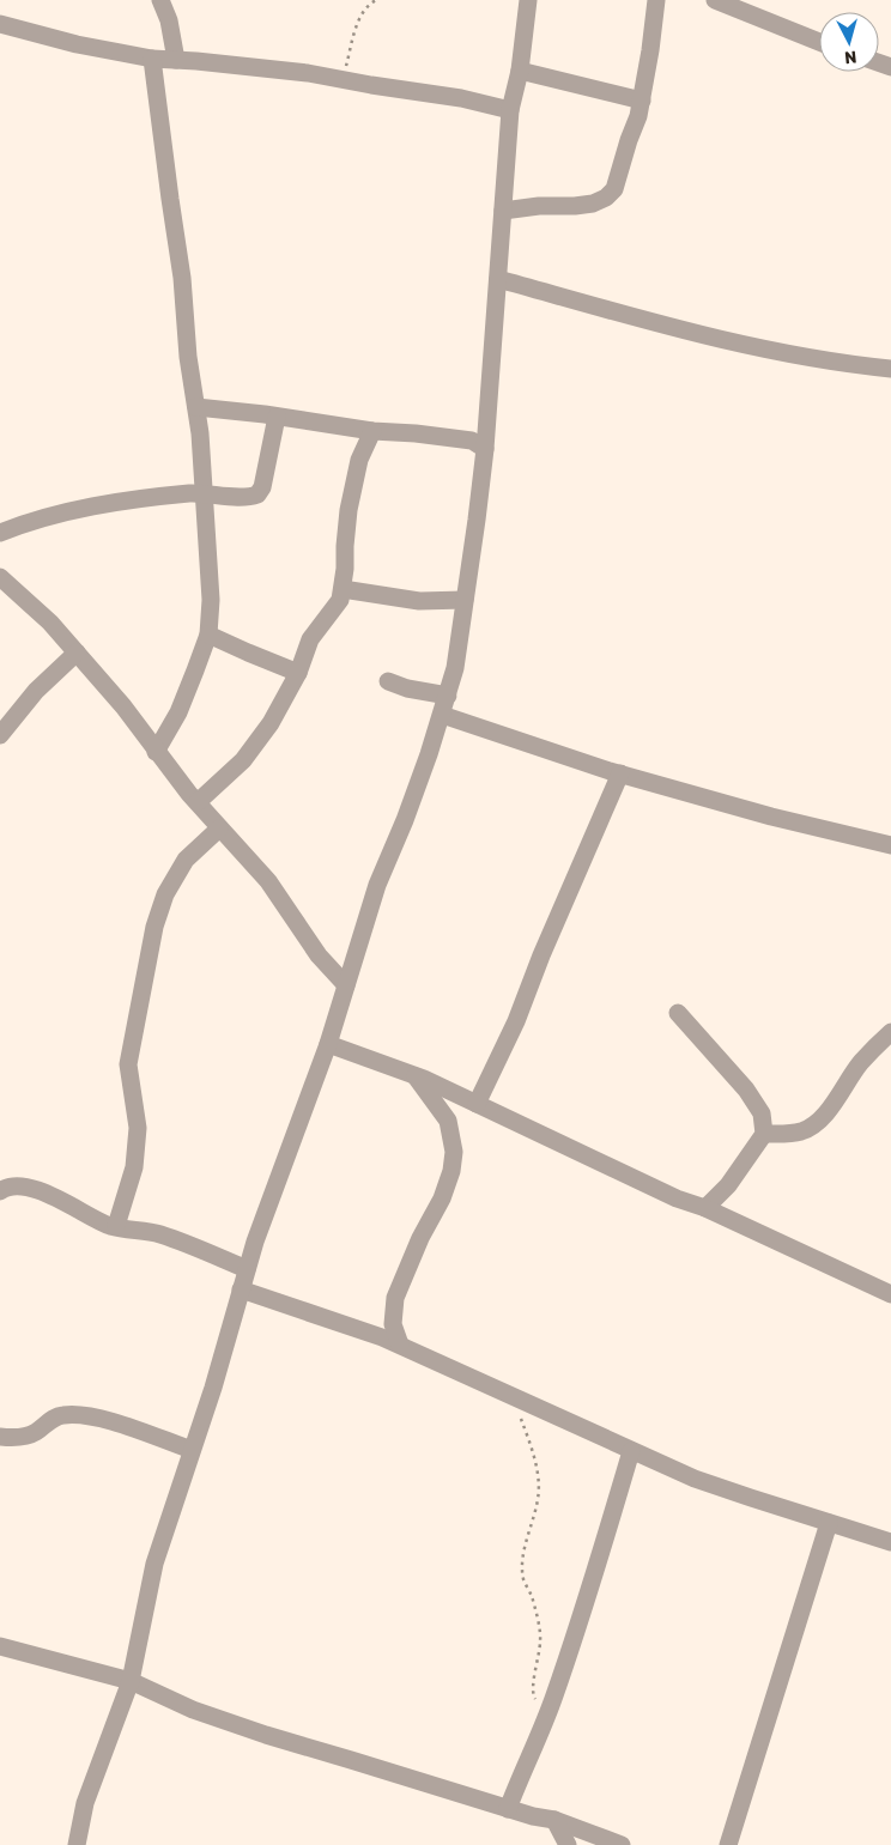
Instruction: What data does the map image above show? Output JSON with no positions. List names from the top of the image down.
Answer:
{
  "north": "bottom"
}
